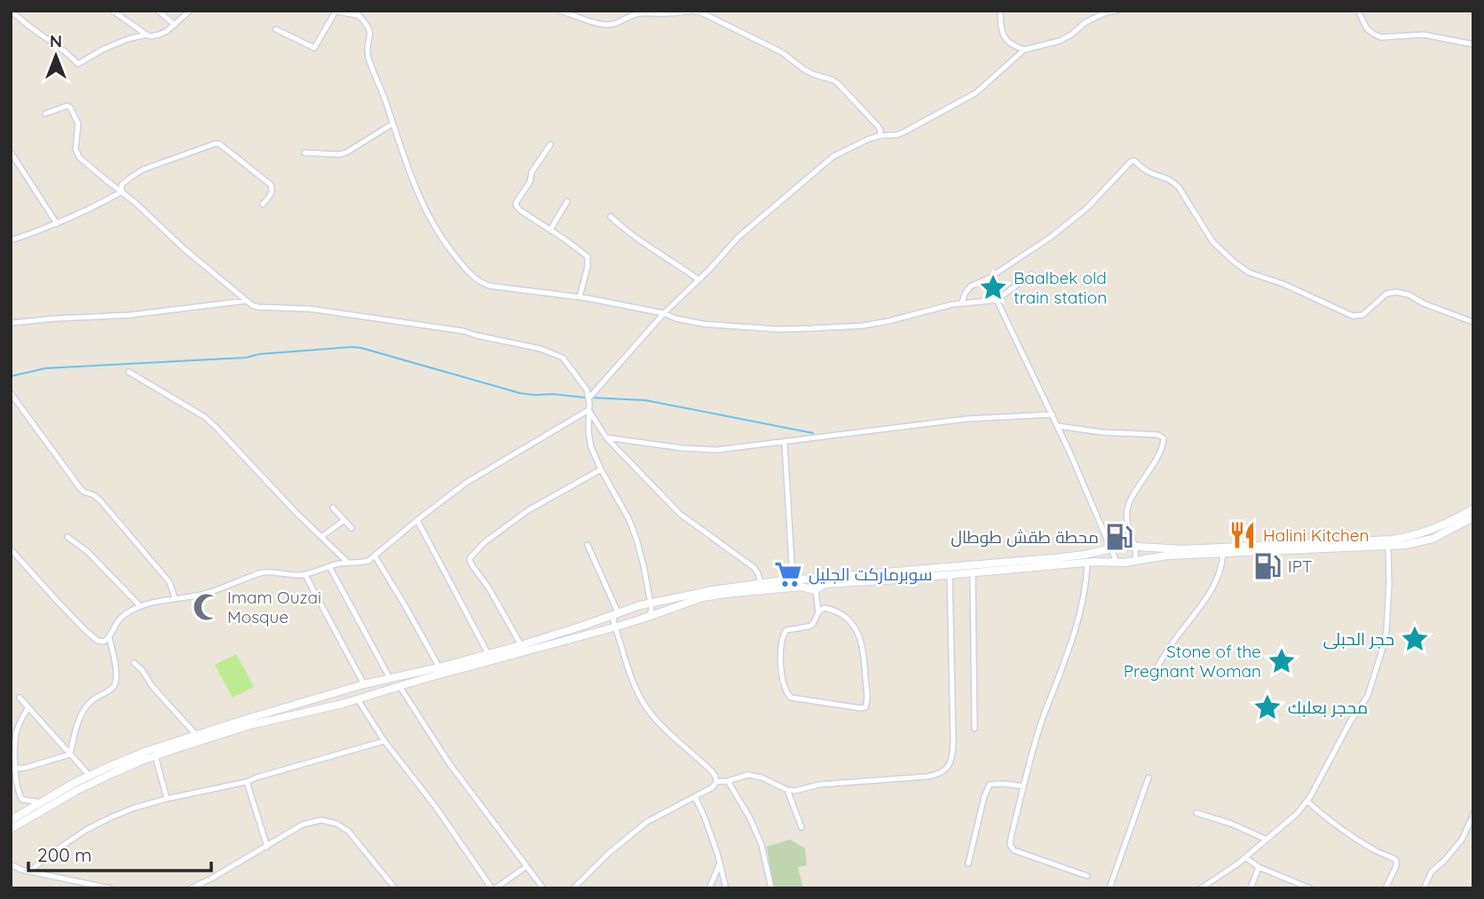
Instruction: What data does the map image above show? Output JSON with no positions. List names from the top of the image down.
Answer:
{
  "places": {
    "place": [
      "Baalbek old train station",
      "حجر الحبلى",
      "Stone of the Pregnant Woman",
      "محجر بعلبك"
    ],
    "restaurant": ["Halini Kitchen"],
    "fuel station": ["محطة طقش طوطال", "IPT"],
    "supermarket": ["سوبرماركت الجليل"],
    "mosque": ["Imam Ouzai Mosque"]
  },
  "scale_bar": "200 m",
  "north": "top"
}
